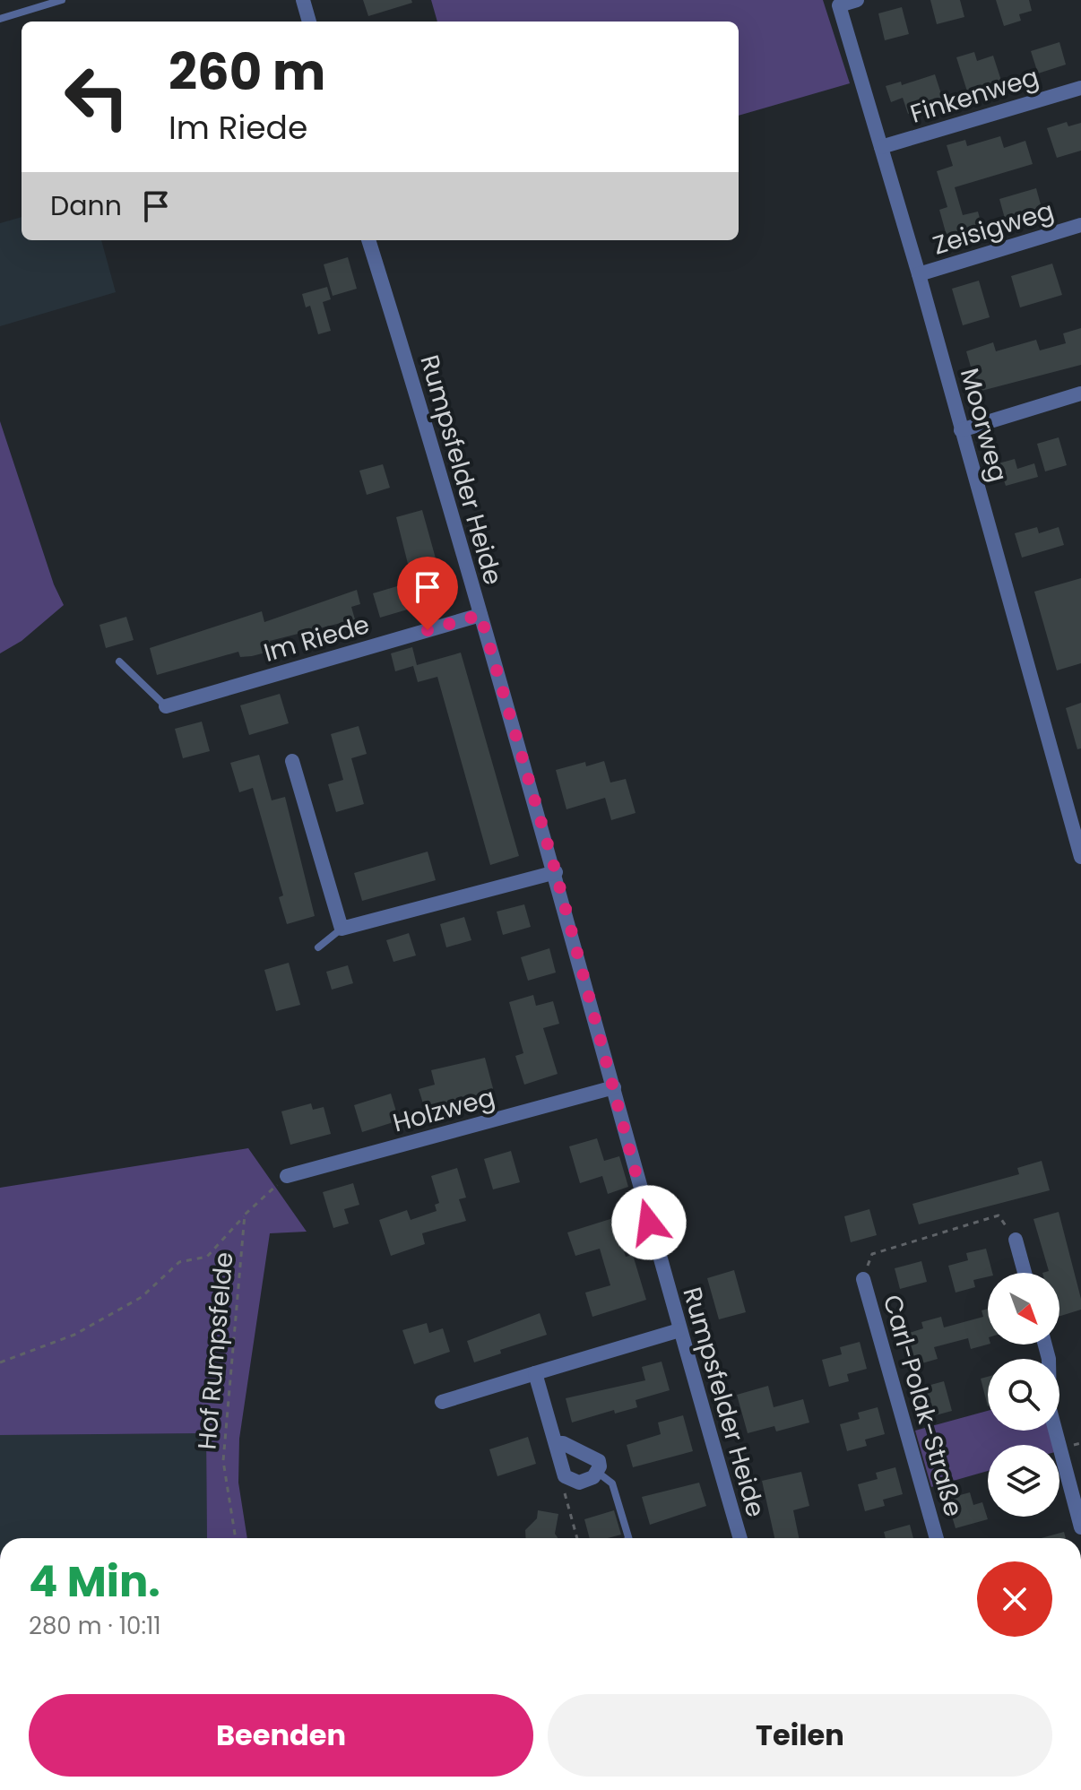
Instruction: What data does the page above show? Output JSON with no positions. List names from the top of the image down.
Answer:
{
  "streets": {
    "street": [
      "Finkenweg",
      "Zeisigweg",
      "Moorweg",
      "Rumpsfelder Heide",
      "Im Riede",
      "Holzweg",
      "Carl-Polak-Straße"
    ],
    "path": ["Hof Rumpsfelde"]
  },
  "crossings": [
    ["Finkenweg", "Moorweg"],
    ["Zeisigweg", "Moorweg"],
    ["Rumpsfelder Heide", "Im Riede"],
    ["Rumpsfelder Heide", "Holzweg"]
  ],
  "north": "bottom right",
  "page": {
    "turn": ["260 m", "Im Riede"],
    "then": "Dann",
    "heading": ["4 Min.", "280 m · 10:11"],
    "buttons": ["Beenden", "Teilen"]
  }
}
